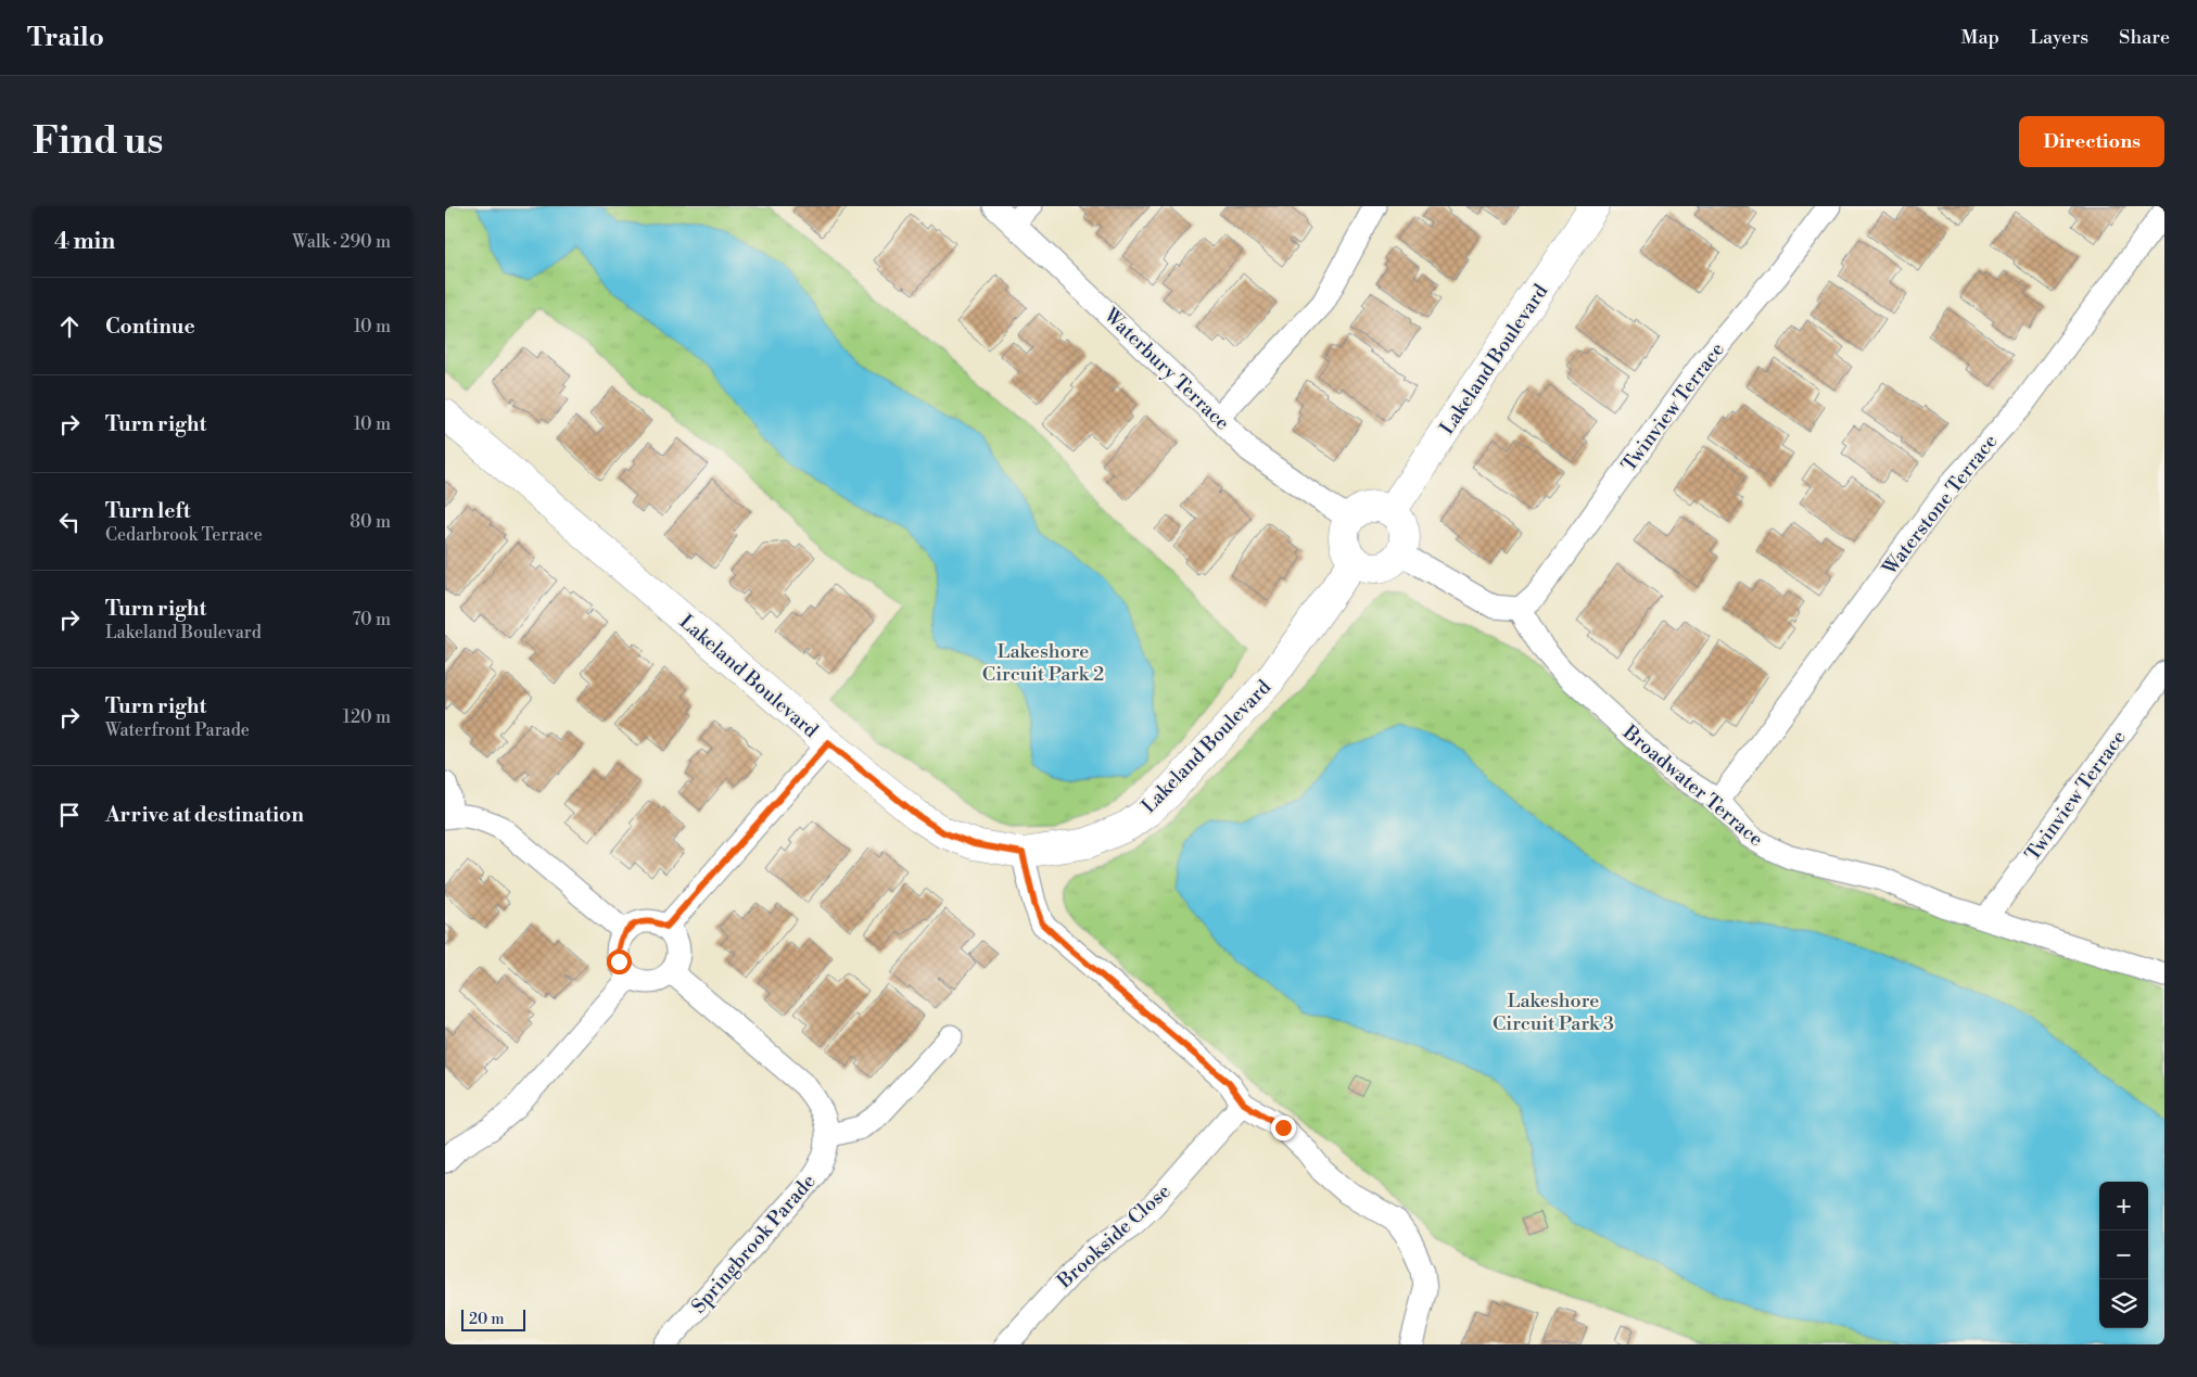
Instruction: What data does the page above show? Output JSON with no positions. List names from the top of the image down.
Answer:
{
  "streets": {
    "street": [
      "Lakeland Boulevard",
      "Waterbury Terrace",
      "Twinview Terrace",
      "Waterstone Terrace",
      "Broadwater Terrace",
      "Brookside Close",
      "Springbrook Parade"
    ]
  },
  "crossings": [
    ["Lakeland Boulevard", "Waterbury Terrace"],
    ["Twinview Terrace", "Broadwater Terrace"],
    ["Waterstone Terrace", "Broadwater Terrace"]
  ],
  "parks": ["Lakeshore Circuit Park 2", "Lakeshore Circuit Park 3"],
  "scale_bar": "20 m",
  "page": {
    "header": "Trailo",
    "nav": ["Map", "Layers", "Share"],
    "buttons": "Directions",
    "title": "Find us",
    "heading": ["4 min", "Walk · 290 m"],
    "list": [
      ["Continue", "10 m"],
      ["Turn right", "10 m"],
      ["Turn left", "Cedarbrook Terrace", "80 m"],
      ["Turn right", "Lakeland Boulevard", "70 m"],
      ["Turn right", "Waterfront Parade", "120 m"],
      "Arrive at destination"
    ],
    "map_buttons": ["+", "−"],
    "scale": "20 m"
  }
}
